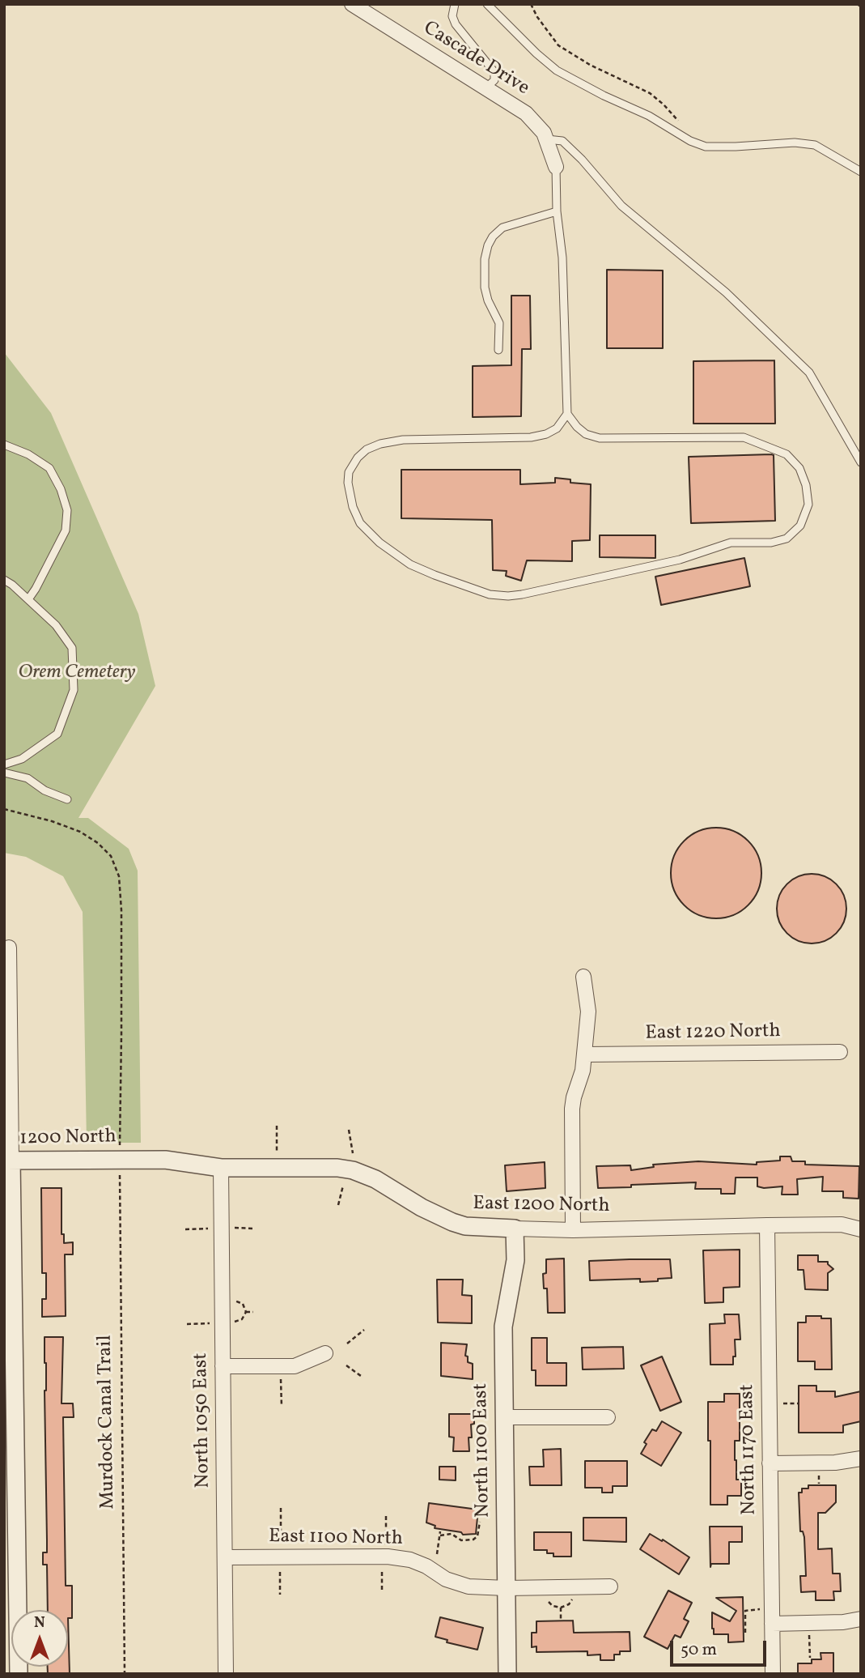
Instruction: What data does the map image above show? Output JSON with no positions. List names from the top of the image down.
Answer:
{
  "streets": {
    "street": [
      "Cascade Drive",
      "East 1220 North",
      "1200 North",
      "East 1200 North",
      "North 1050 East",
      "North 1170 East",
      "North 1100 East",
      "East 1100 North"
    ],
    "path": ["Murdock Canal Trail"]
  },
  "crossings": [
    ["1200 North", "East 1200 North"],
    ["1200 North", "Murdock Canal Trail"],
    ["East 1200 North", "North 1050 East"],
    ["East 1200 North", "Murdock Canal Trail"],
    ["East 1200 North", "North 1170 East"],
    ["East 1200 North", "North 1100 East"],
    ["North 1050 East", "East 1100 North"],
    ["North 1100 East", "East 1100 North"]
  ],
  "parks": ["Orem Cemetery"],
  "scale_bar": "50 m",
  "north": "top"
}
